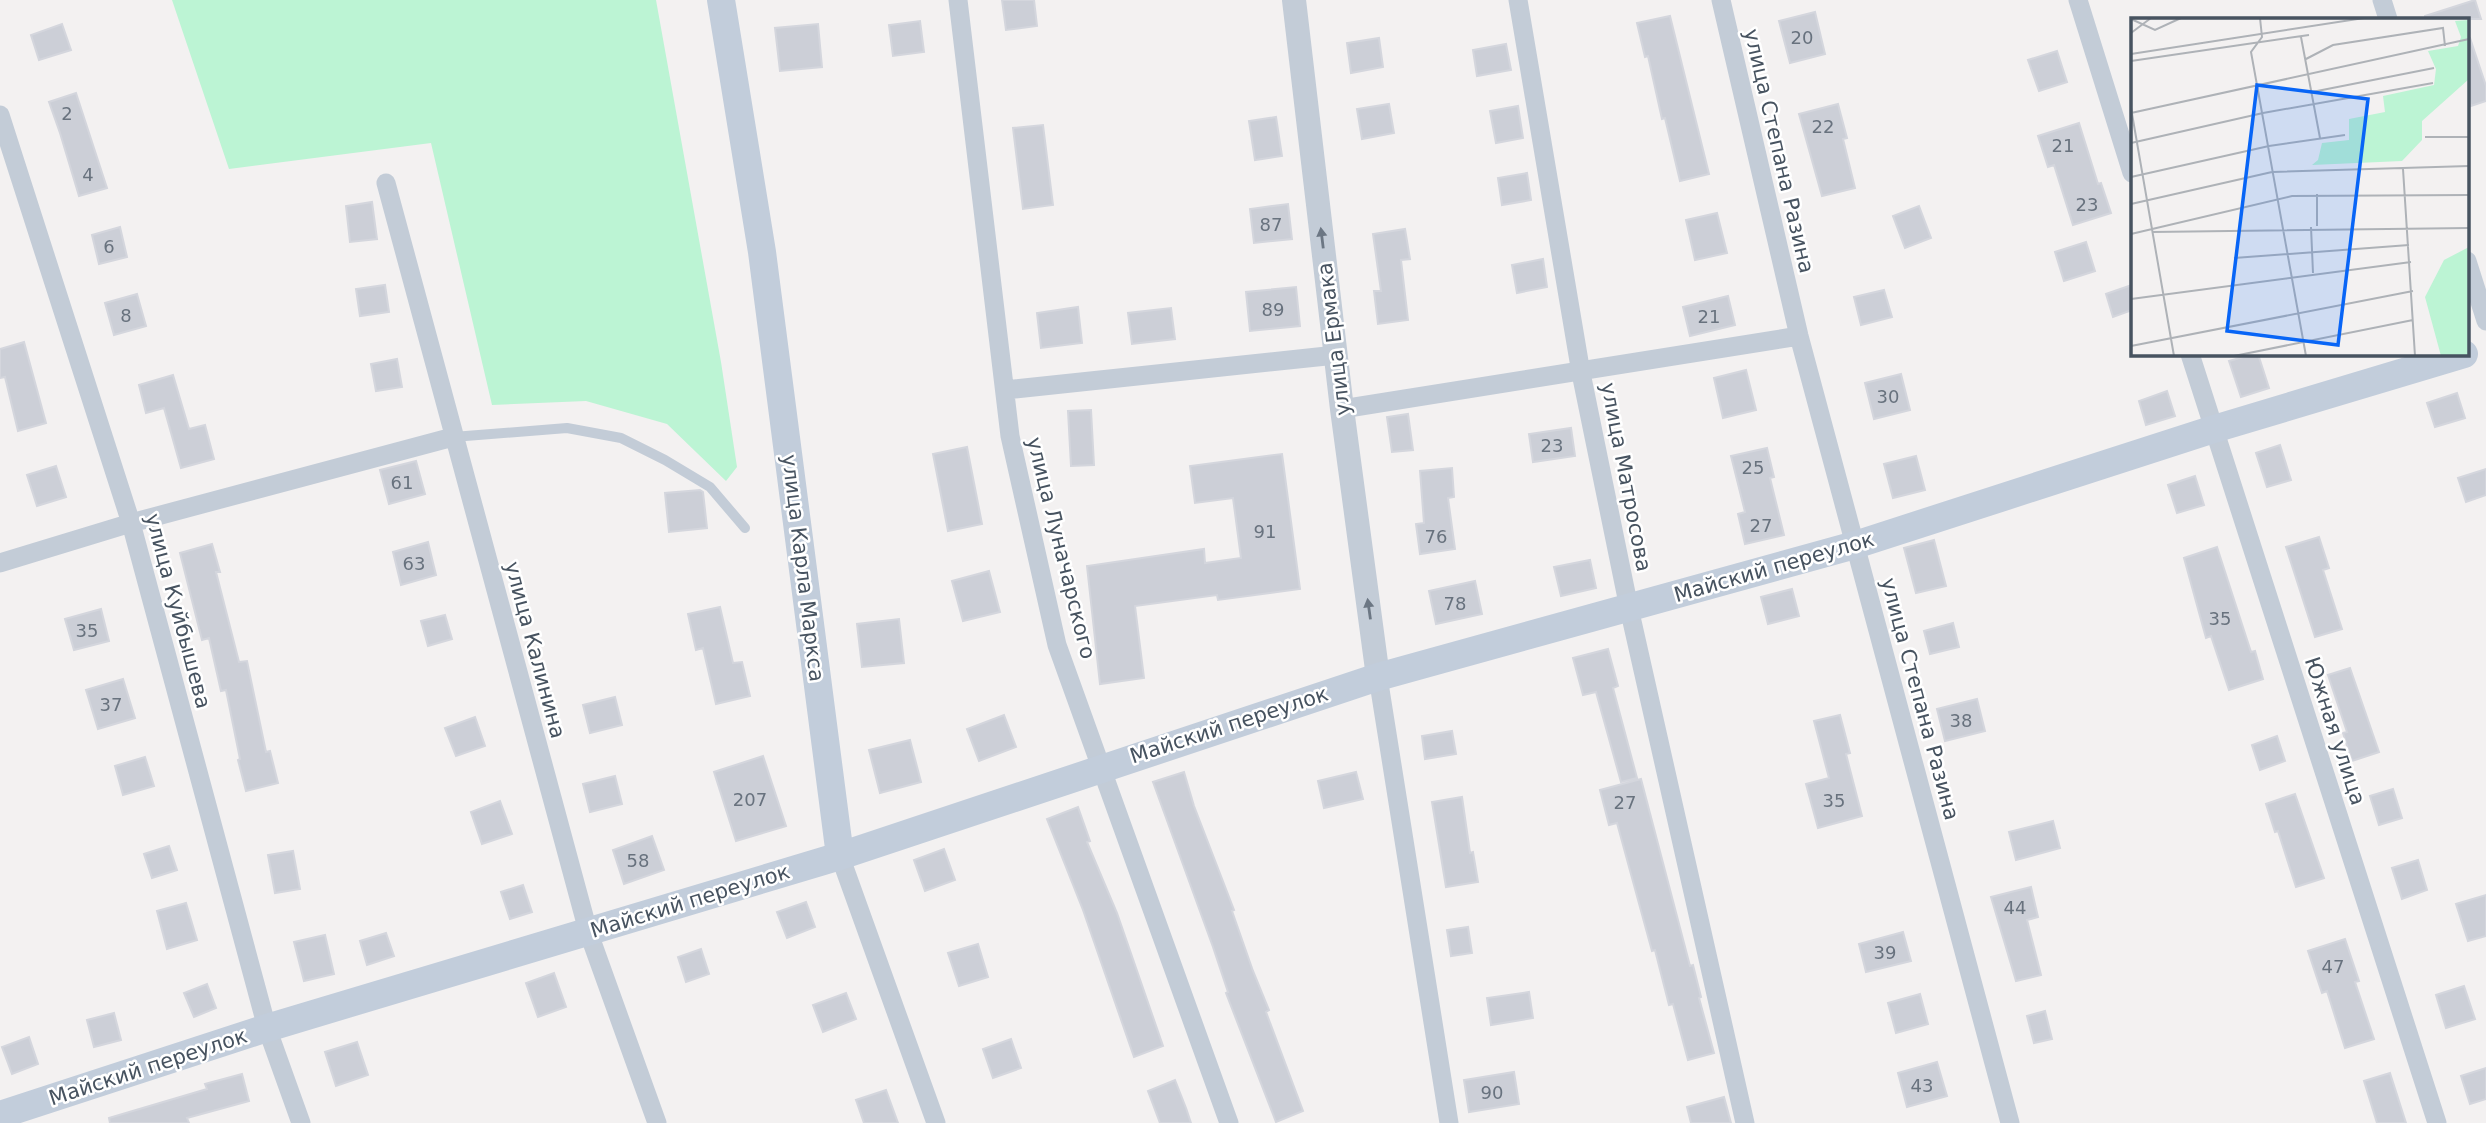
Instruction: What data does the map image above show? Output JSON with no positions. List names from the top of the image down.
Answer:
{
  "streets": {
    "main road": ["Майский переулок", "улица Карла Маркса"],
    "street": [
      "улица Степана Разина",
      "улица Ермака",
      "улица Матросова",
      "улица Луначарского",
      "улица Куйбышева",
      "улица Калинина",
      "Южная улица"
    ]
  },
  "crossings": [
    ["улица Степана Разина", "Майский переулок"],
    ["улица Ермака", "Майский переулок"],
    ["улица Матросова", "Майский переулок"],
    ["улица Луначарского", "Майский переулок"],
    ["Майский переулок", "улица Карла Маркса"],
    ["Майский переулок", "улица Куйбышева"],
    ["Майский переулок", "улица Калинина"],
    ["Майский переулок", "Южная улица"]
  ],
  "one_way": ["улица Ермака"],
  "house_numbers": [
    "20",
    "2",
    "22",
    "21",
    "4",
    "23",
    "87",
    "6",
    "89",
    "8",
    "21",
    "30",
    "23",
    "25",
    "61",
    "27",
    "91",
    "76",
    "63",
    "78",
    "35",
    "35",
    "37",
    "38",
    "207",
    "35",
    "27",
    "58",
    "44",
    "39",
    "47",
    "43",
    "90"
  ]
}
